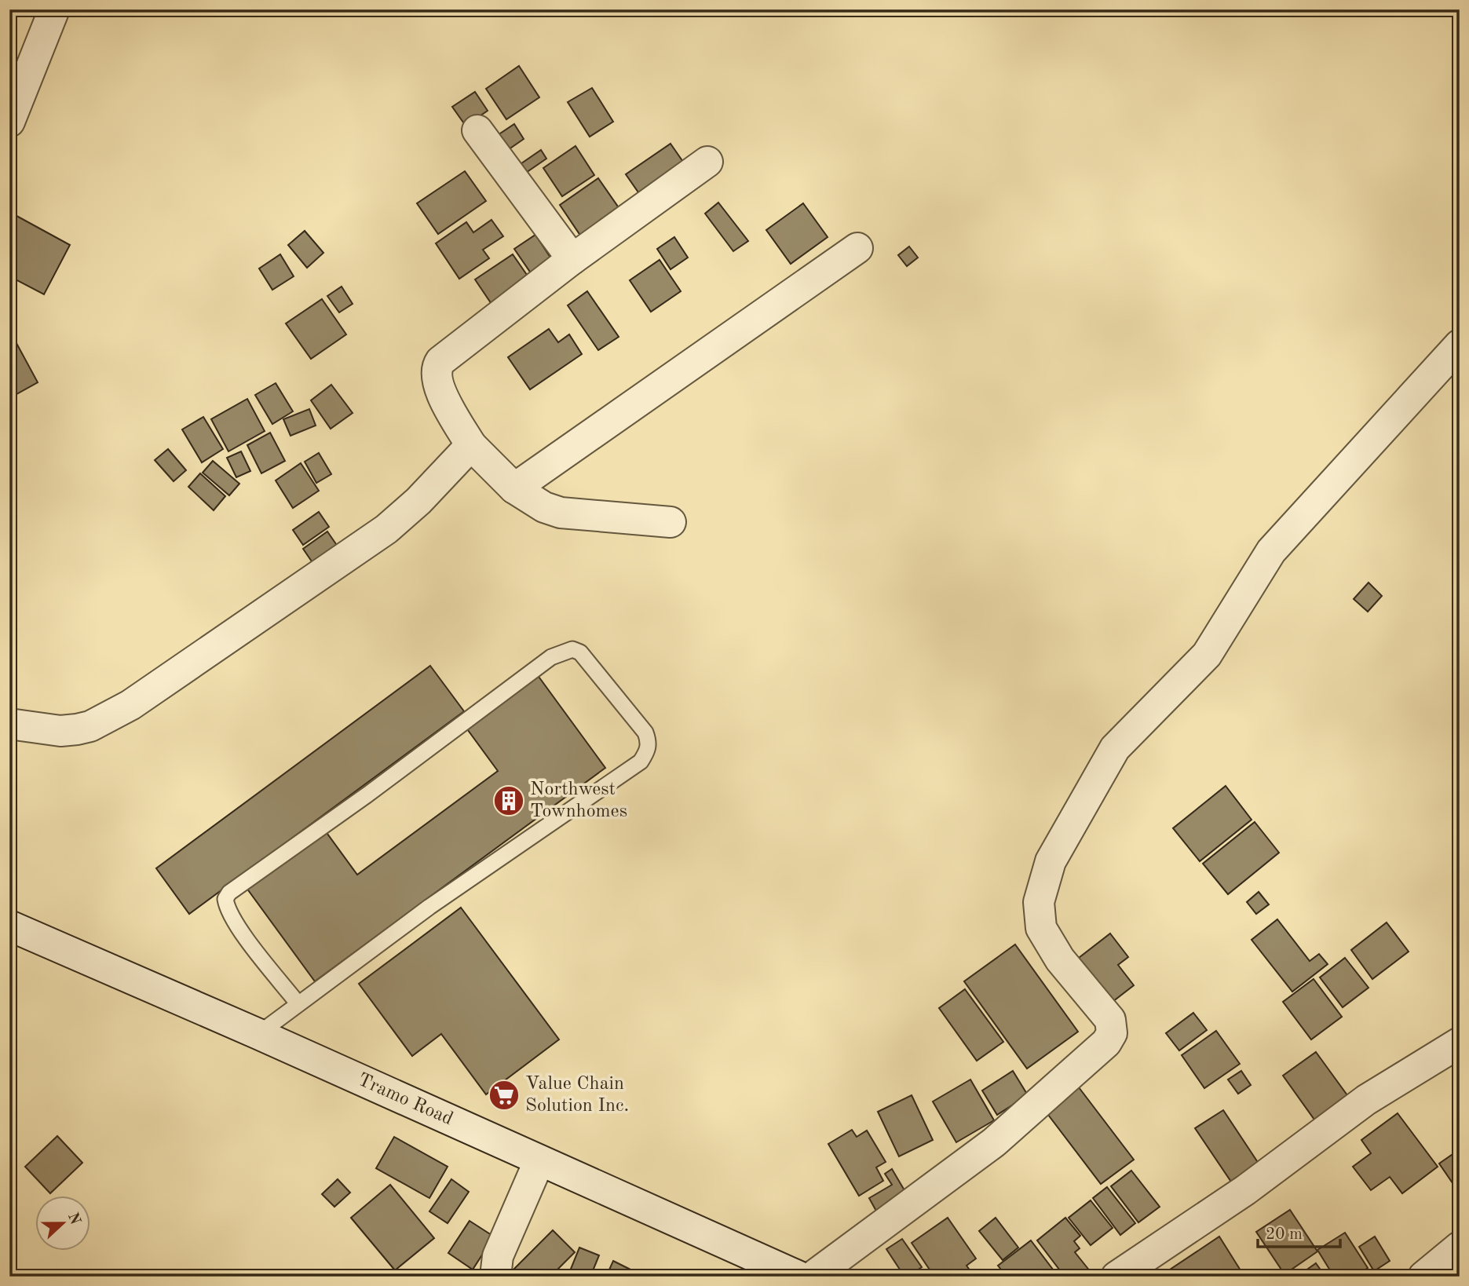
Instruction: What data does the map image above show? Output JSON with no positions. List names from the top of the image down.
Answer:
{
  "streets": {
    "street": ["Tramo Road"]
  },
  "places": {
    "building": ["Northwest Townhomes"],
    "supermarket": ["Value Chain Solution Inc."]
  },
  "scale_bar": "20 m",
  "north": "right"
}
